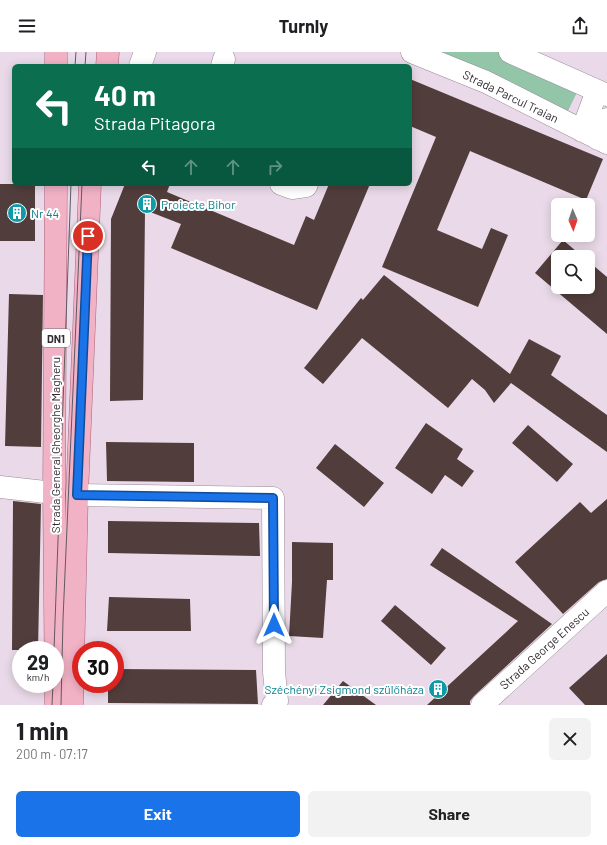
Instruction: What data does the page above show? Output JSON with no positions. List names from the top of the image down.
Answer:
{
  "streets": {
    "main road": ["DN1", "Strada General Gheorghe Magheru"],
    "street": ["Strada Parcul Traian", "Strada George Enescu"]
  },
  "places": {
    "building": ["Proiecte Bihor", "Nr 44", "Széchényi Zsigmond szülőháza"]
  },
  "north": "bottom",
  "page": {
    "header": "Turnly",
    "turn": ["40 m", "Strada Pitagora"],
    "speed": "29 km/h",
    "limit": "30",
    "heading": ["1 min", "200 m · 07:17"],
    "buttons": ["Exit", "Share"]
  }
}
